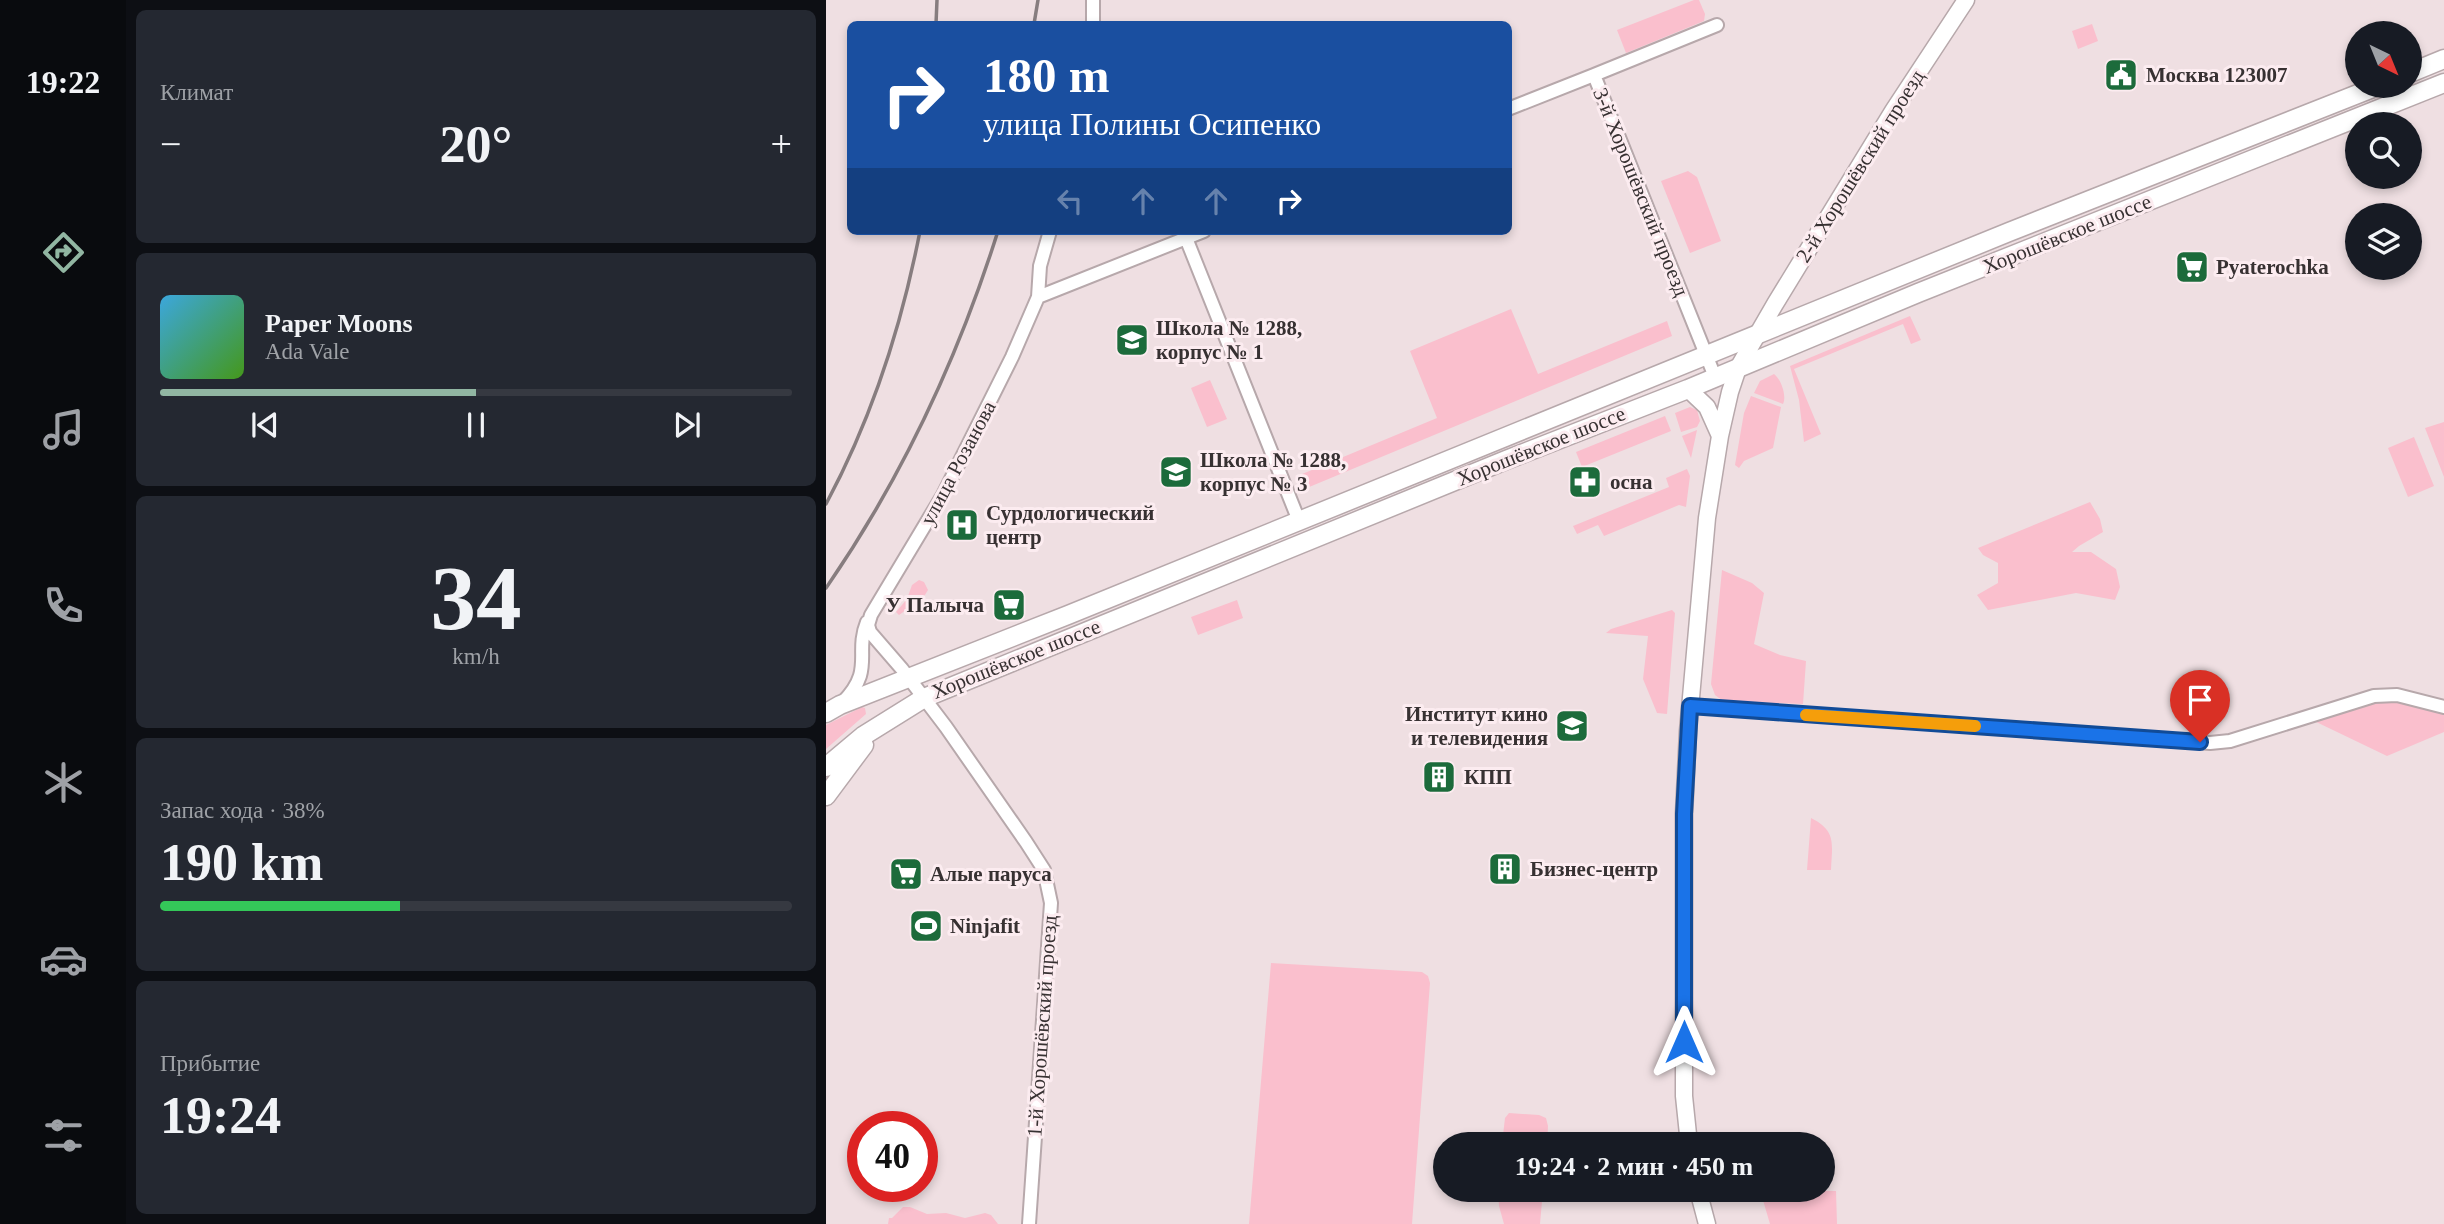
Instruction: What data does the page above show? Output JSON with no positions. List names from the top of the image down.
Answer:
{
  "streets": {
    "main road": ["Хорошёвское шоссе"],
    "street": [
      "2-й Хорошёвский проезд",
      "3-й Хорошёвский проезд",
      "улица Розанова",
      "1-й Хорошёвский проезд"
    ]
  },
  "crossings": [
    ["2-й Хорошёвский проезд", "Хорошёвское шоссе"],
    ["3-й Хорошёвский проезд", "Хорошёвское шоссе"],
    ["Хорошёвское шоссе", "1-й Хорошёвский проезд"]
  ],
  "places": {
    "public building": ["Москва 123007"],
    "supermarket": ["Pyaterochka", "У Палыча", "Алые паруса"],
    "school or university": ["Школа № 1288, корпус № 1", "Школа № 1288, корпус № 3", "Институт кино и телевидения"],
    "pharmacy": ["осна"],
    "hospital": ["Сурдологический центр"],
    "building": ["КПП", "Бизнес-центр"],
    "sports": ["Ninjafit"]
  },
  "north": "bottom right",
  "page": {
    "tabs": "19:22",
    "tile": [
      "Климат",
      ["34", "km/h"],
      ["Запас хода · 38%", "190 km"],
      ["Прибытие", "19:24"]
    ],
    "turn": ["180 m", "улица Полины Осипенко"],
    "heat": ["−", "20°", "+"],
    "song": ["Paper Moons", "Ada Vale"],
    "limit": "40",
    "trip": "19:24 · 2 мин · 450 m"
  }
}
